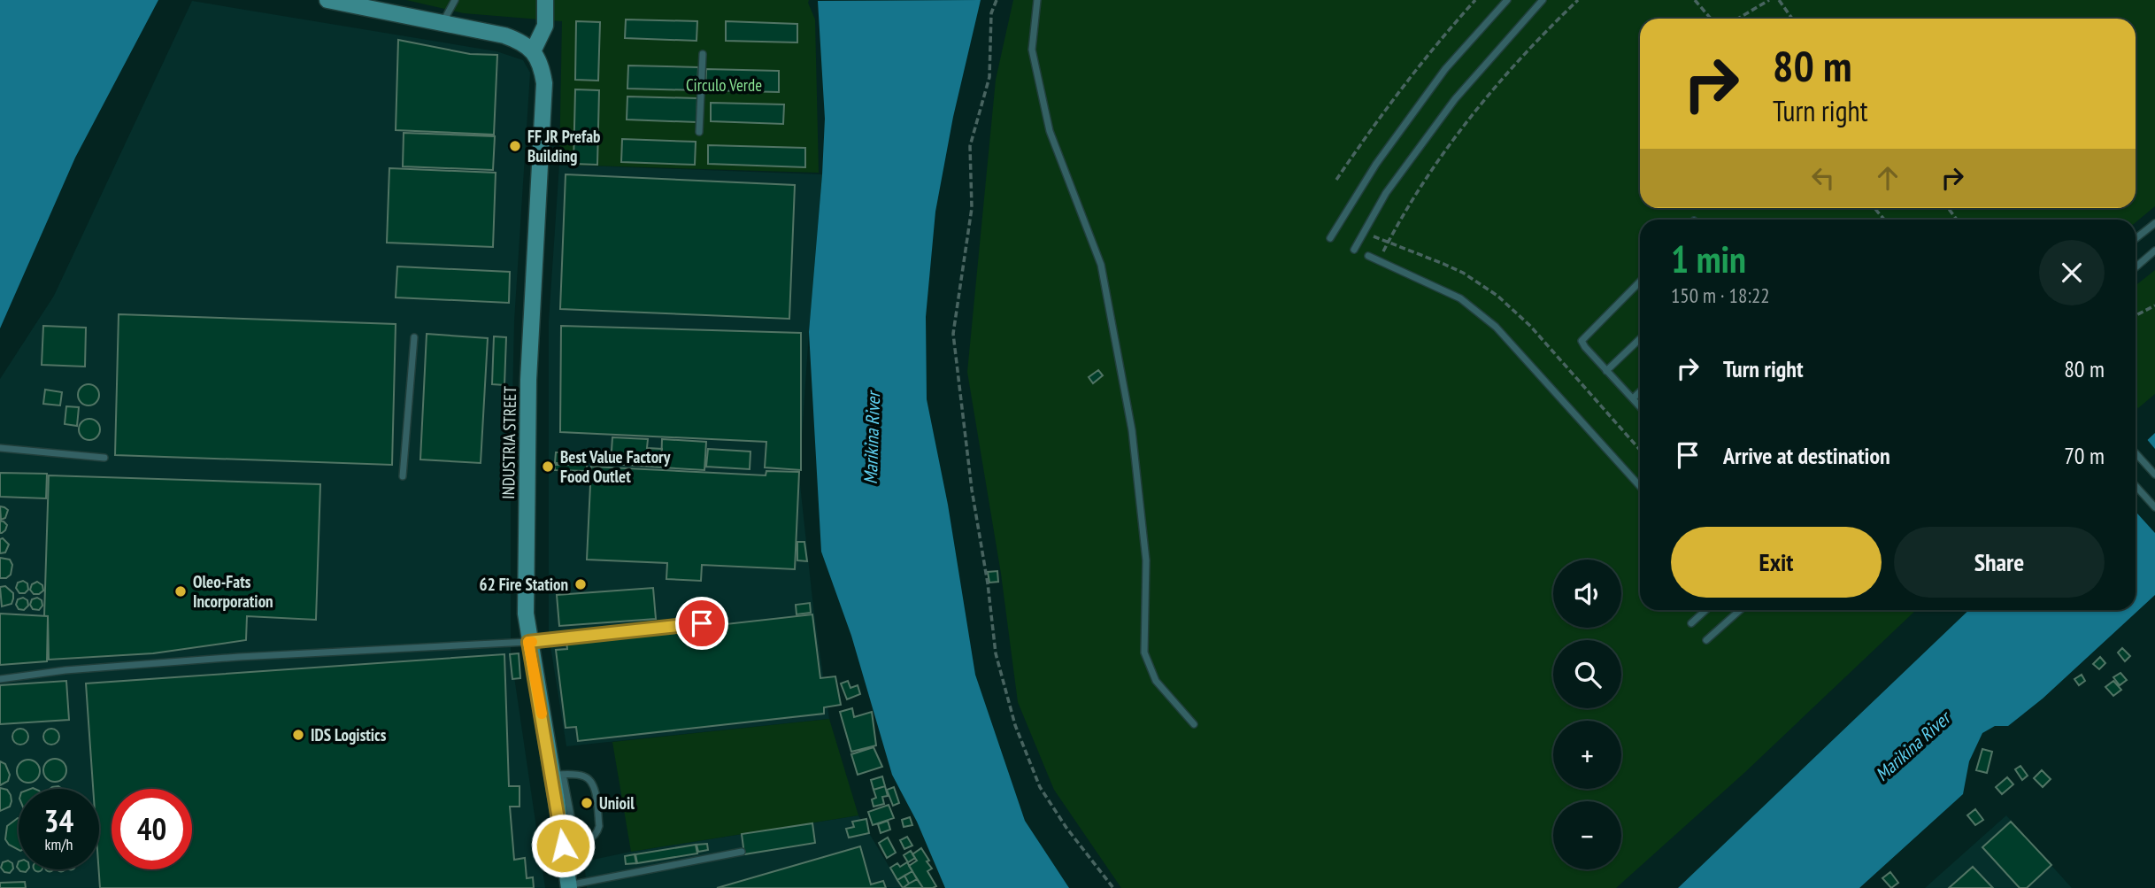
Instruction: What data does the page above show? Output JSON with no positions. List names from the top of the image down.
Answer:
{
  "streets": {
    "street": ["INDUSTRIA STREET"]
  },
  "water": ["Marikina River"],
  "parks": ["Circulo Verde"],
  "places": [
    "FF JR Prefab Building",
    "Best Value Factory Food Outlet",
    "62 Fire Station",
    "Oleo-Fats Incorporation",
    "IDS Logistics",
    "Unioil"
  ],
  "page": {
    "turn": ["80 m", "Turn right"],
    "heading": ["1 min", "150 m · 18:22"],
    "list": [
      {
        "name": "Turn right",
        "value": "80 m"
      },
      {
        "name": "Arrive at destination",
        "value": "70 m"
      }
    ],
    "buttons": ["Exit", "Share"],
    "map_buttons": ["+", "−"],
    "speed": "34 km/h",
    "limit": "40"
  }
}
